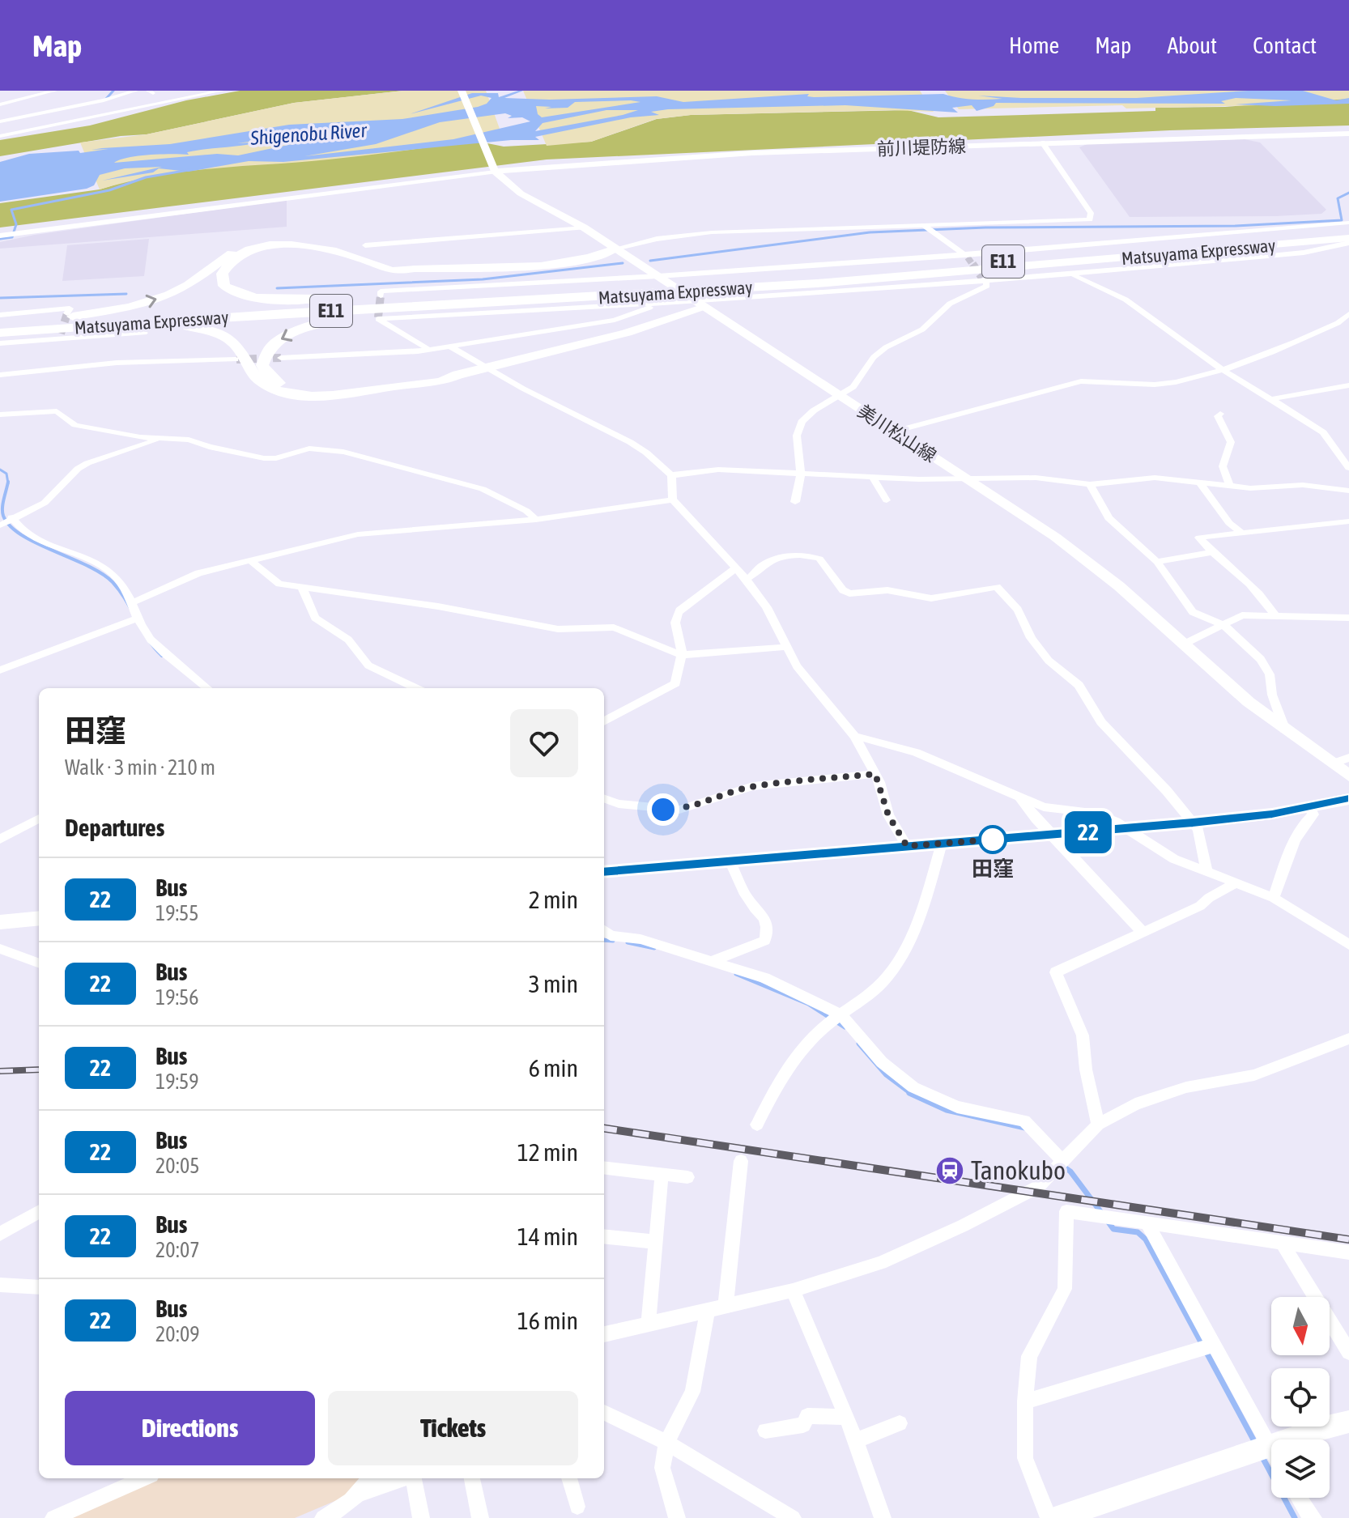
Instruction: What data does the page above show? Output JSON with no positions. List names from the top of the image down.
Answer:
{
  "streets": {
    "highway": ["Matsuyama Expressway", "E11"],
    "main road": ["前川堤防線", "美川松山線"]
  },
  "crossings": [
    ["Matsuyama Expressway", "美川松山線"]
  ],
  "water": ["Shigenobu River"],
  "places": {
    "other": ["田窪"],
    "station": ["Tanokubo"]
  },
  "lines": ["bus line 22"],
  "north": "bottom",
  "page": {
    "header": "Map",
    "nav": [
      "Home",
      "Map",
      "About",
      "Contact"
    ],
    "on_map": "22",
    "heading": [
      ["田窪", "Walk · 3 min · 210 m"],
      "Departures"
    ],
    "list": [
      {
        "mark": "22",
        "name": "Bus",
        "note": "19:55",
        "value": "2 min"
      },
      {
        "mark": "22",
        "name": "Bus",
        "note": "19:56",
        "value": "3 min"
      },
      {
        "mark": "22",
        "name": "Bus",
        "note": "19:59",
        "value": "6 min"
      },
      {
        "mark": "22",
        "name": "Bus",
        "note": "20:05",
        "value": "12 min"
      },
      {
        "mark": "22",
        "name": "Bus",
        "note": "20:07",
        "value": "14 min"
      },
      {
        "mark": "22",
        "name": "Bus",
        "note": "20:09",
        "value": "16 min"
      }
    ],
    "buttons": ["Directions", "Tickets"]
  }
}
